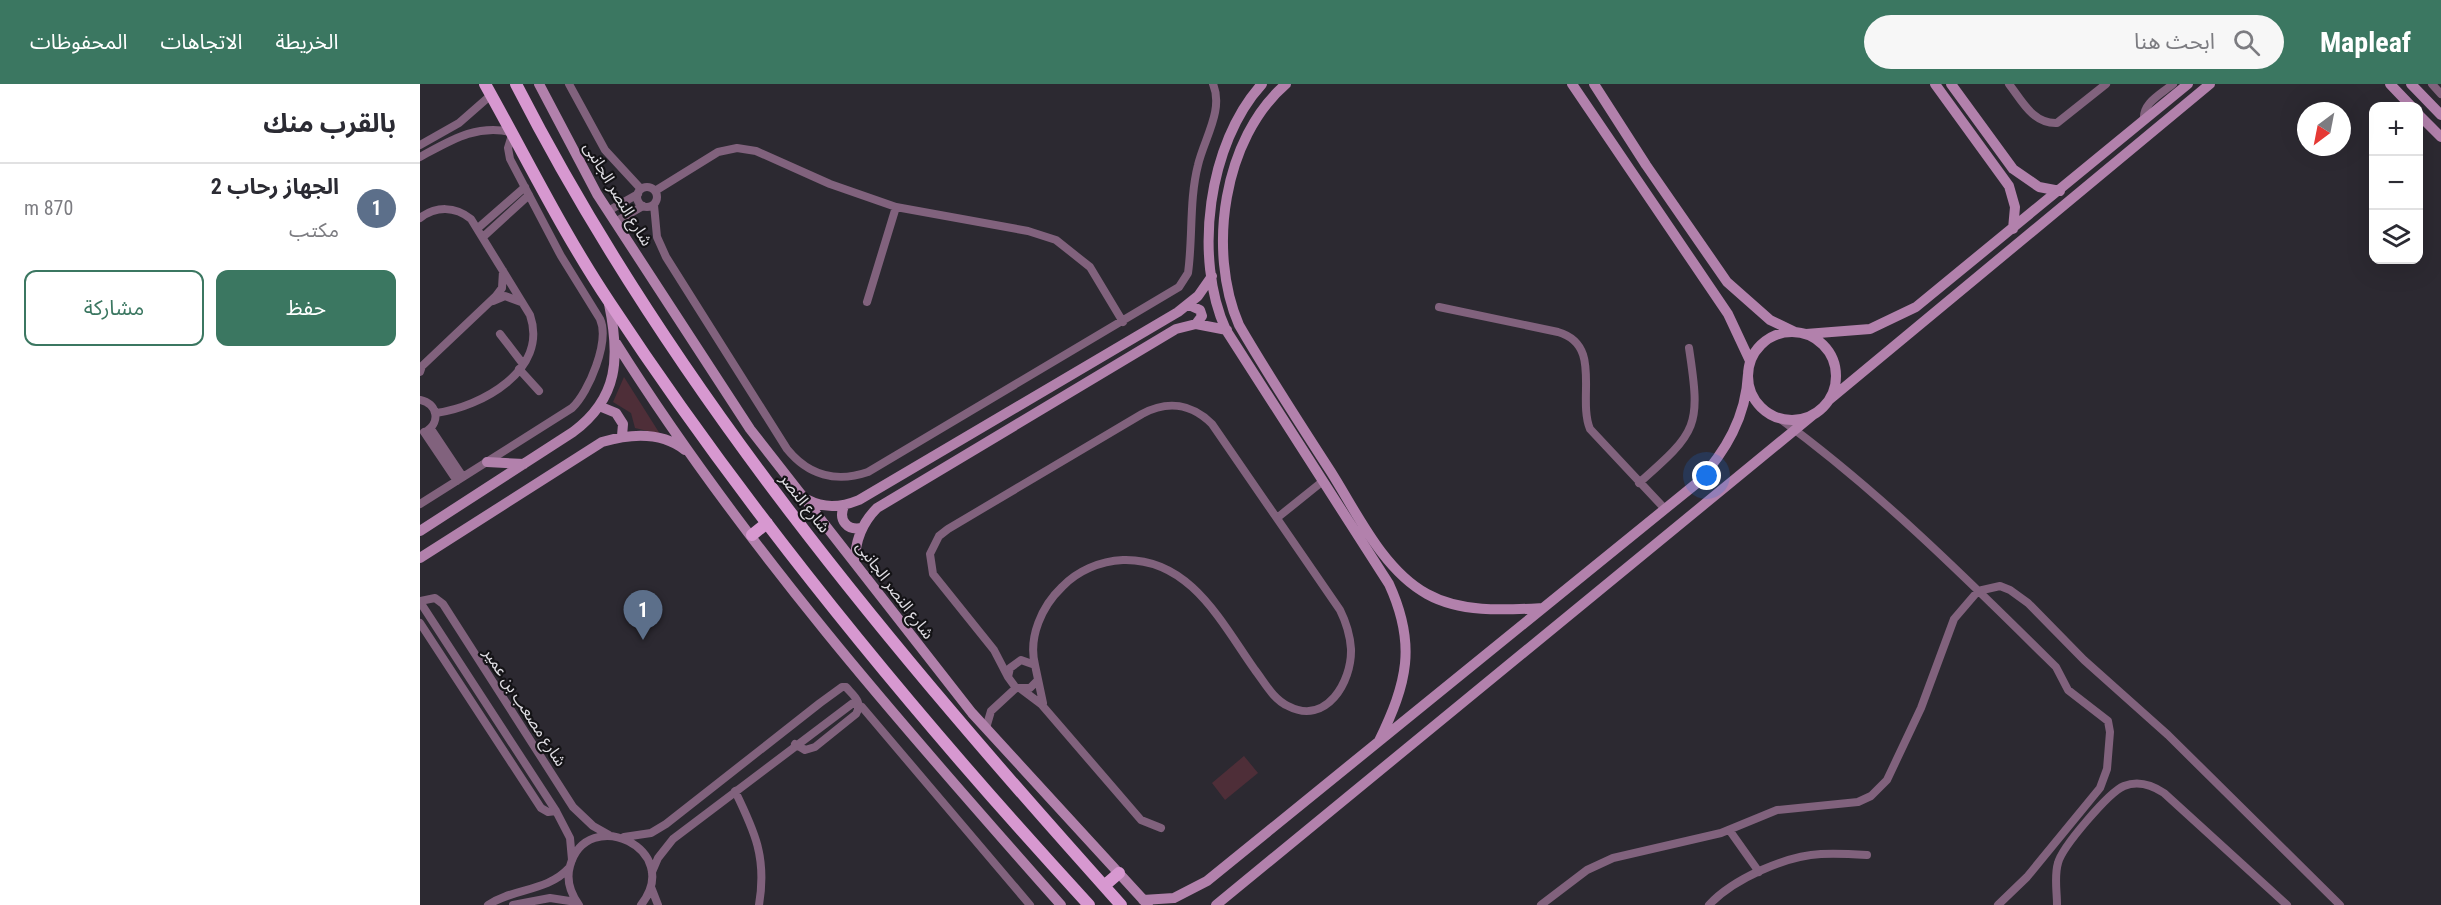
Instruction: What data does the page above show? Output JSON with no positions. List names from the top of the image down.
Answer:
{
  "streets": {
    "main road": ["شارع النصر"],
    "street": ["شارع النصر الجانبى", "شارع مصعب بن عمير"]
  },
  "north": "bottom left",
  "page": {
    "header": "Mapleaf",
    "search": "ابحث هنا",
    "nav": ["الخريطة", "الاتجاهات", "المحفوظات"],
    "heading": "بالقرب منك",
    "map_buttons": ["+", "−"],
    "list": [
      {
        "mark": "1",
        "name": "الجهاز رحاب 2",
        "note": "مكتب",
        "value": "870 m"
      }
    ],
    "buttons": ["حفظ", "مشاركة"],
    "pins": "1"
  }
}
